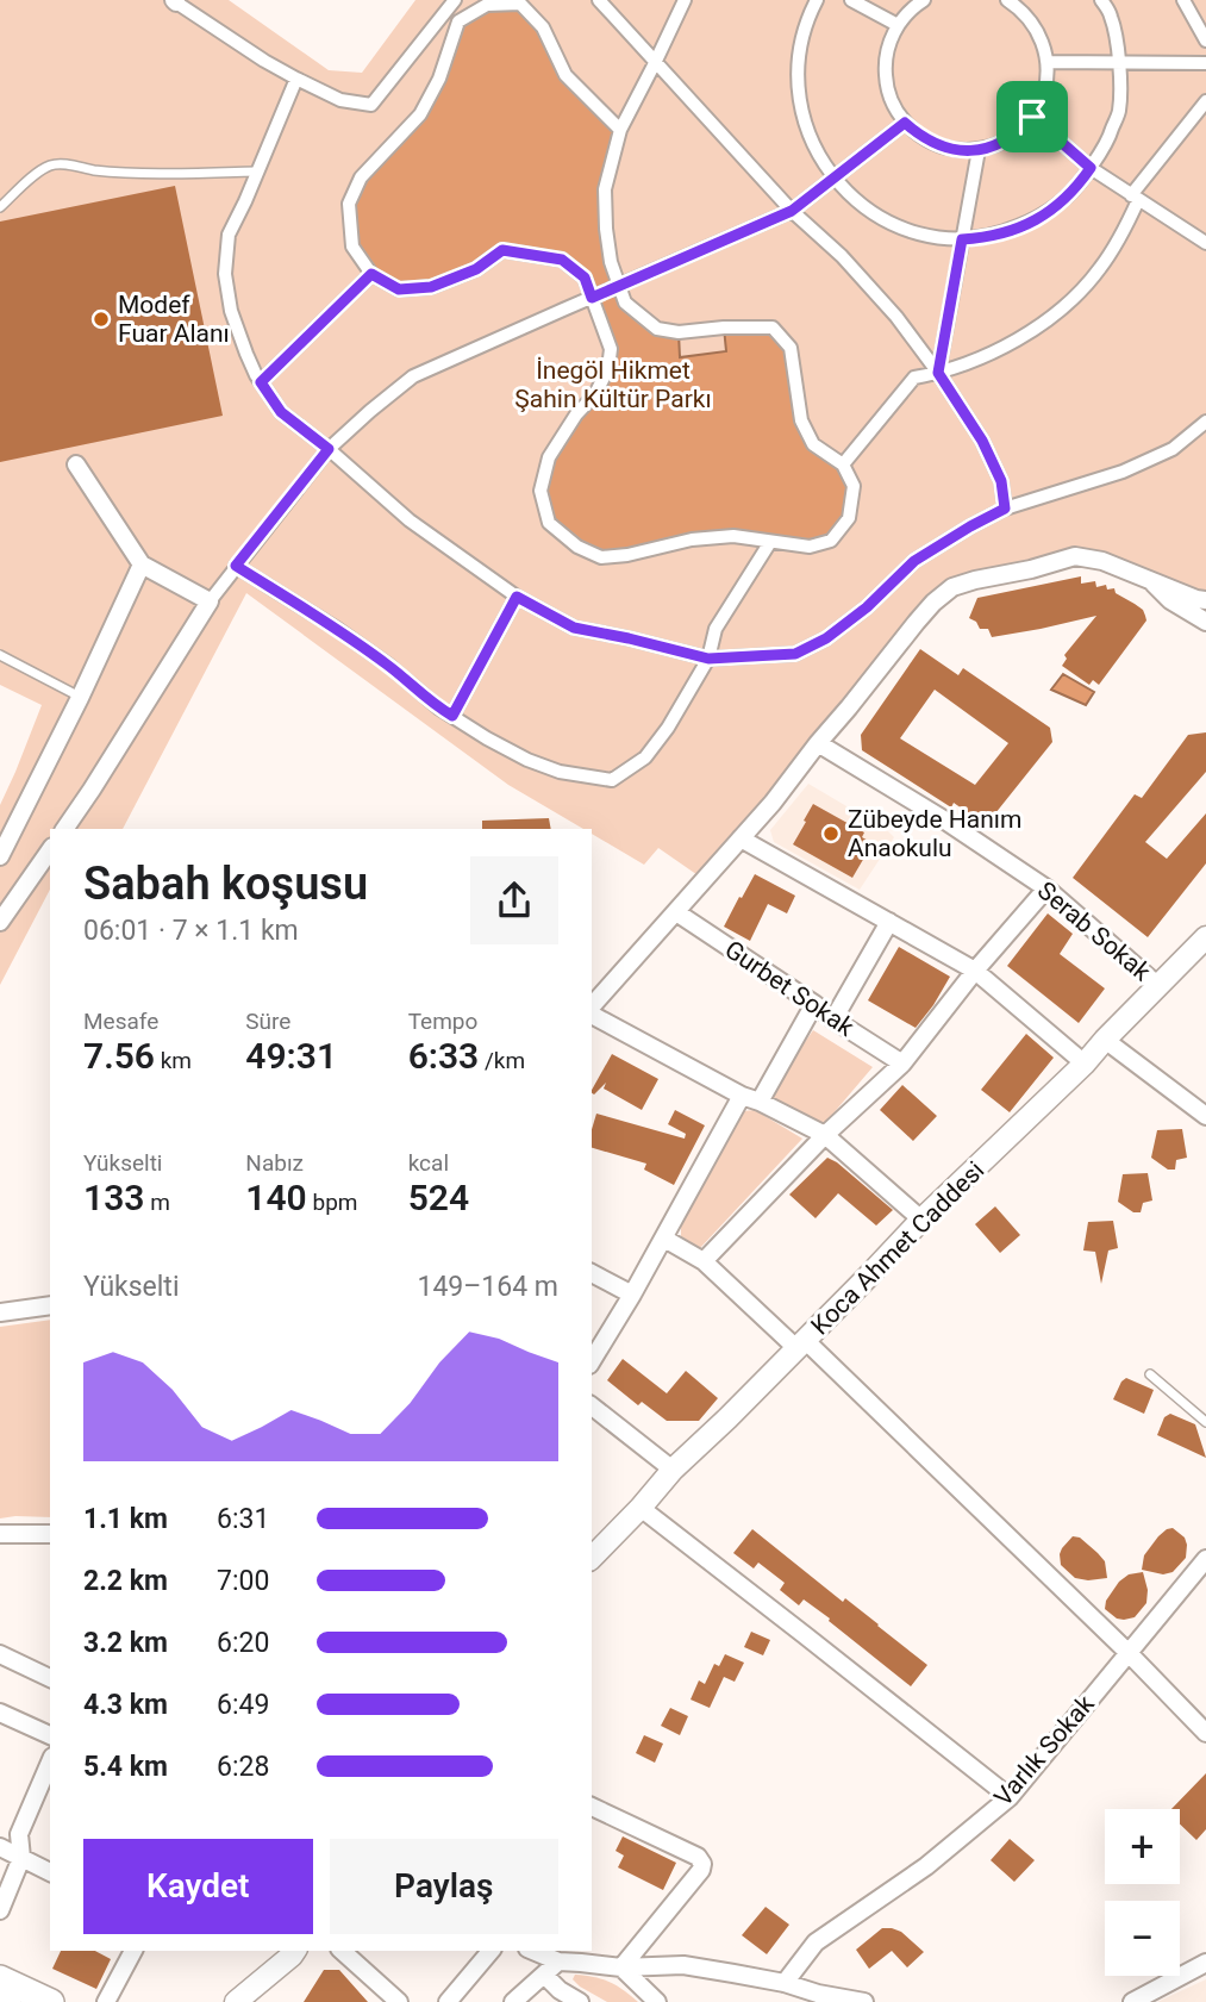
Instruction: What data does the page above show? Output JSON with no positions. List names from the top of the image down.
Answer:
{
  "streets": {
    "street": [
      "Serab Sokak",
      "Gurbet Sokak",
      "Koca Ahmet Caddesi",
      "Varlık Sokak"
    ]
  },
  "crossings": [
    ["Serab Sokak", "Koca Ahmet Caddesi"]
  ],
  "parks": ["İnegöl Hikmet Şahin Kültür Parkı"],
  "places": ["Modef Fuar Alanı", "Zübeyde Hanım Anaokulu"],
  "page": {
    "heading": ["Sabah koşusu", "06:01 · 7 × 1.1 km"],
    "stats": [
      ["Mesafe", "7.56 km"],
      ["Süre", "49:31"],
      ["Tempo", "6:33 /km"],
      ["Yükselti", "133 m"],
      ["Nabız", "140 bpm"],
      ["kcal", "524"]
    ],
    "chart": ["Yükselti", "149–164 m"],
    "list": [
      {
        "name": "1.1 km",
        "note": "6:31"
      },
      {
        "name": "2.2 km",
        "note": "7:00"
      },
      {
        "name": "3.2 km",
        "note": "6:20"
      },
      {
        "name": "4.3 km",
        "note": "6:49"
      },
      {
        "name": "5.4 km",
        "note": "6:28"
      }
    ],
    "map_buttons": ["+", "−"],
    "buttons": ["Kaydet", "Paylaş"]
  }
}
